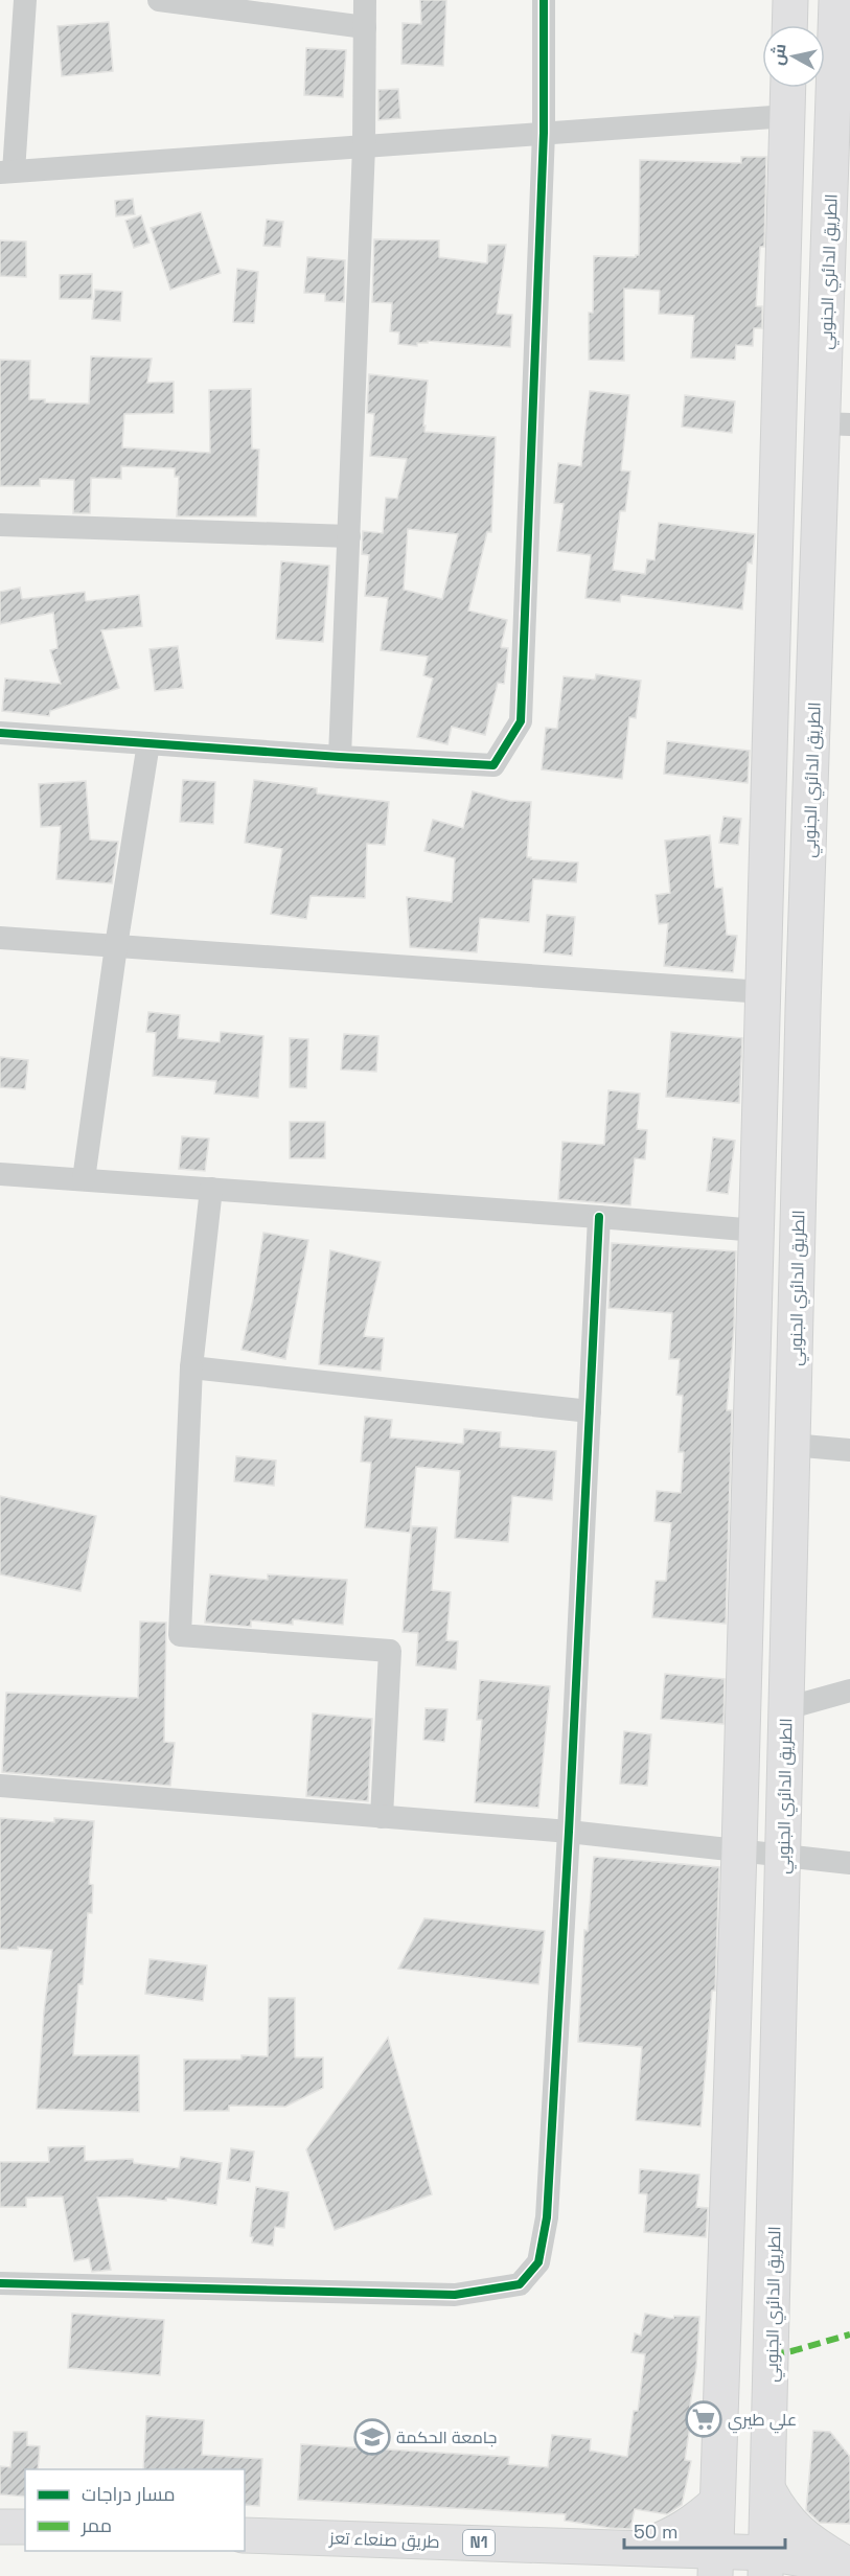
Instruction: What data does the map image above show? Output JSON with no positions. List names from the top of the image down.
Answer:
{
  "streets": {
    "main road": ["الطريق الدائري الجنوبي", "طريق صنعاء تعز", "N1"]
  },
  "crossings": [
    ["الطريق الدائري الجنوبي", "طريق صنعاء تعز"]
  ],
  "places": {
    "supermarket": ["علي طيري"],
    "school or university": ["جامعة الحكمة"]
  },
  "legend": ["مسار دراجات", "ممر"],
  "scale_bar": "50 m",
  "north": "left"
}
